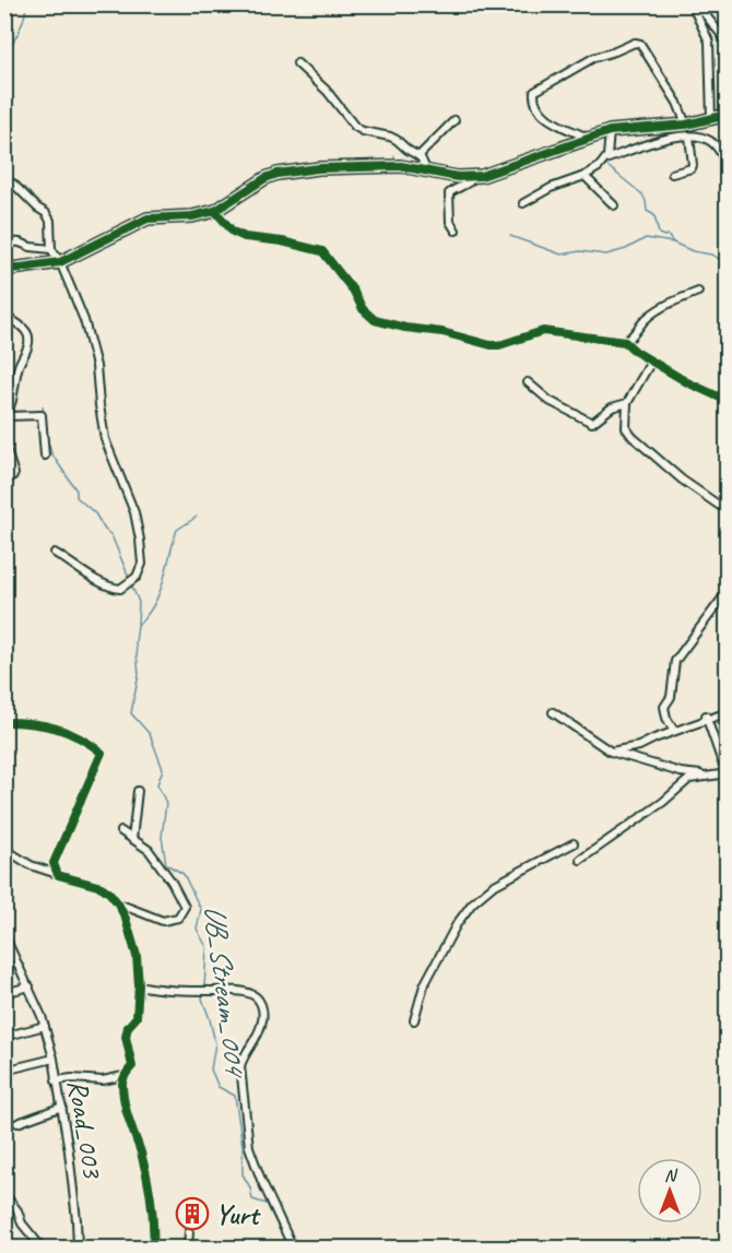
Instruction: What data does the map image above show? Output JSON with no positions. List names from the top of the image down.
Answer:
{
  "streets": {
    "street": ["Road_003"]
  },
  "water": ["UB_Stream_004"],
  "places": {
    "building": ["Yurt"]
  },
  "north": "top"
}
